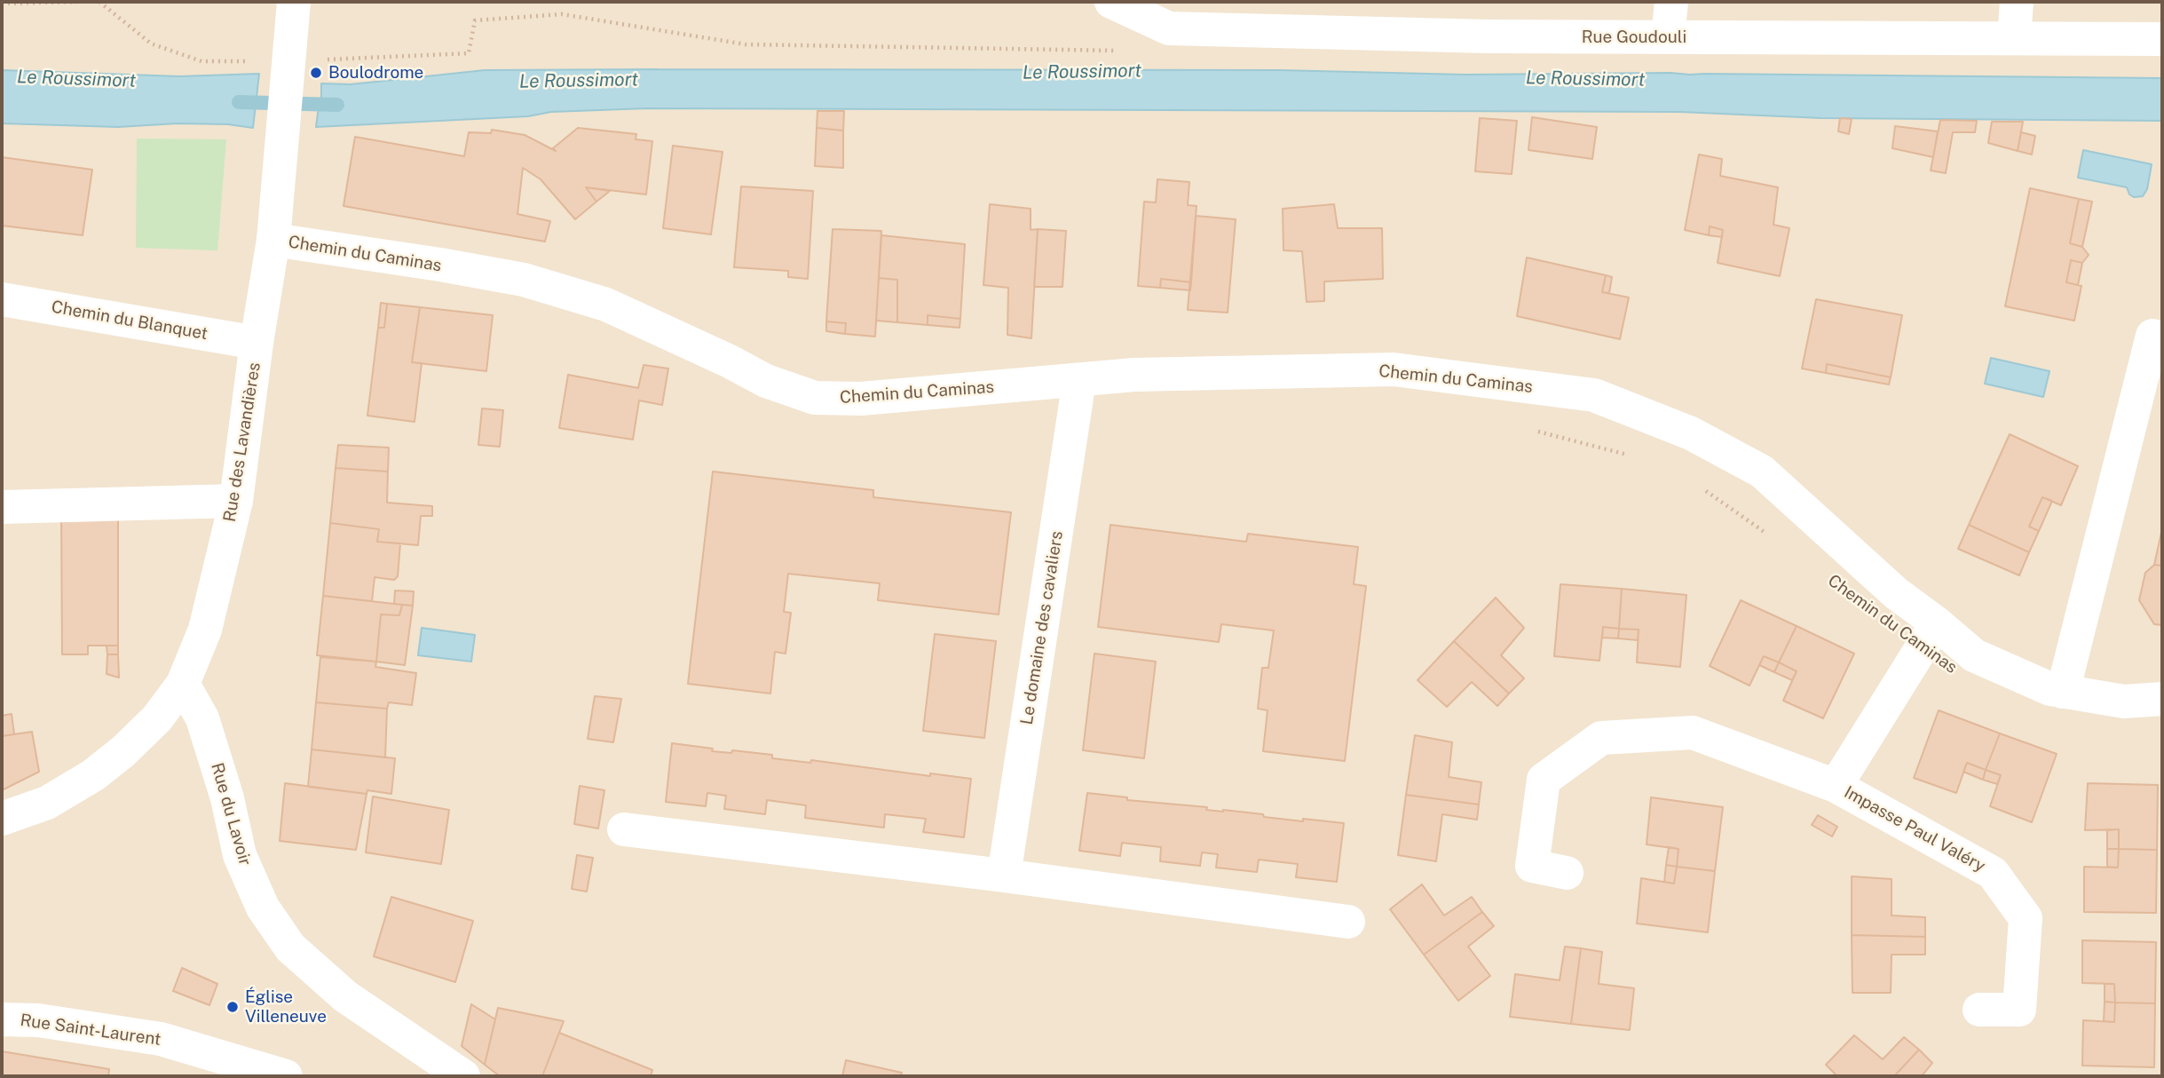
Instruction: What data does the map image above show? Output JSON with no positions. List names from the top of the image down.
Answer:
{
  "streets": {
    "street": [
      "Rue Goudouli",
      "Chemin du Caminas",
      "Chemin du Blanquet",
      "Rue des Lavandières",
      "Le domaine des cavaliers",
      "Rue du Lavoir",
      "Impasse Paul Valéry",
      "Rue Saint-Laurent"
    ]
  },
  "crossings": [
    ["Chemin du Caminas", "Rue des Lavandières"],
    ["Chemin du Caminas", "Le domaine des cavaliers"],
    ["Chemin du Blanquet", "Rue des Lavandières"],
    ["Rue des Lavandières", "Rue du Lavoir"]
  ],
  "water": ["Le Roussimort"],
  "places": ["Boulodrome", "Église Villeneuve"]
}
